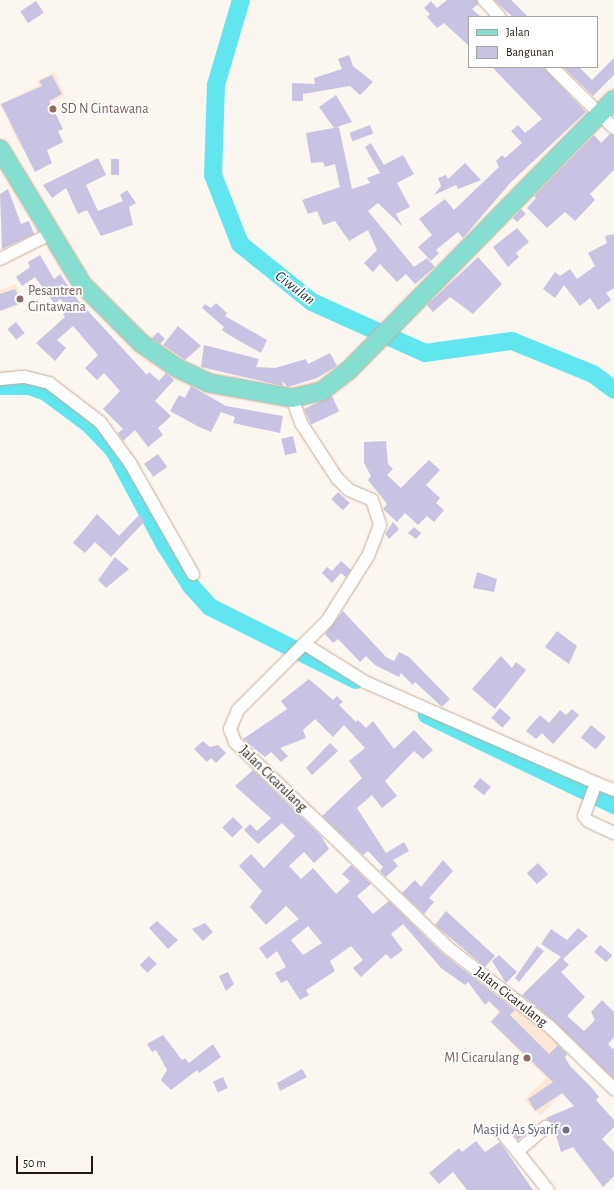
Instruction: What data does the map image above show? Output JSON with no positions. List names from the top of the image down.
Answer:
{
  "streets": {
    "street": ["Jalan Cicarulang"]
  },
  "water": ["Ciwulan"],
  "places": [
    "SD N Cintawana",
    "Pesantren Cintawana",
    "MI Cicarulang",
    "Masjid As Syarif"
  ],
  "legend": ["Jalan", "Bangunan"],
  "scale_bar": "50 m"
}
